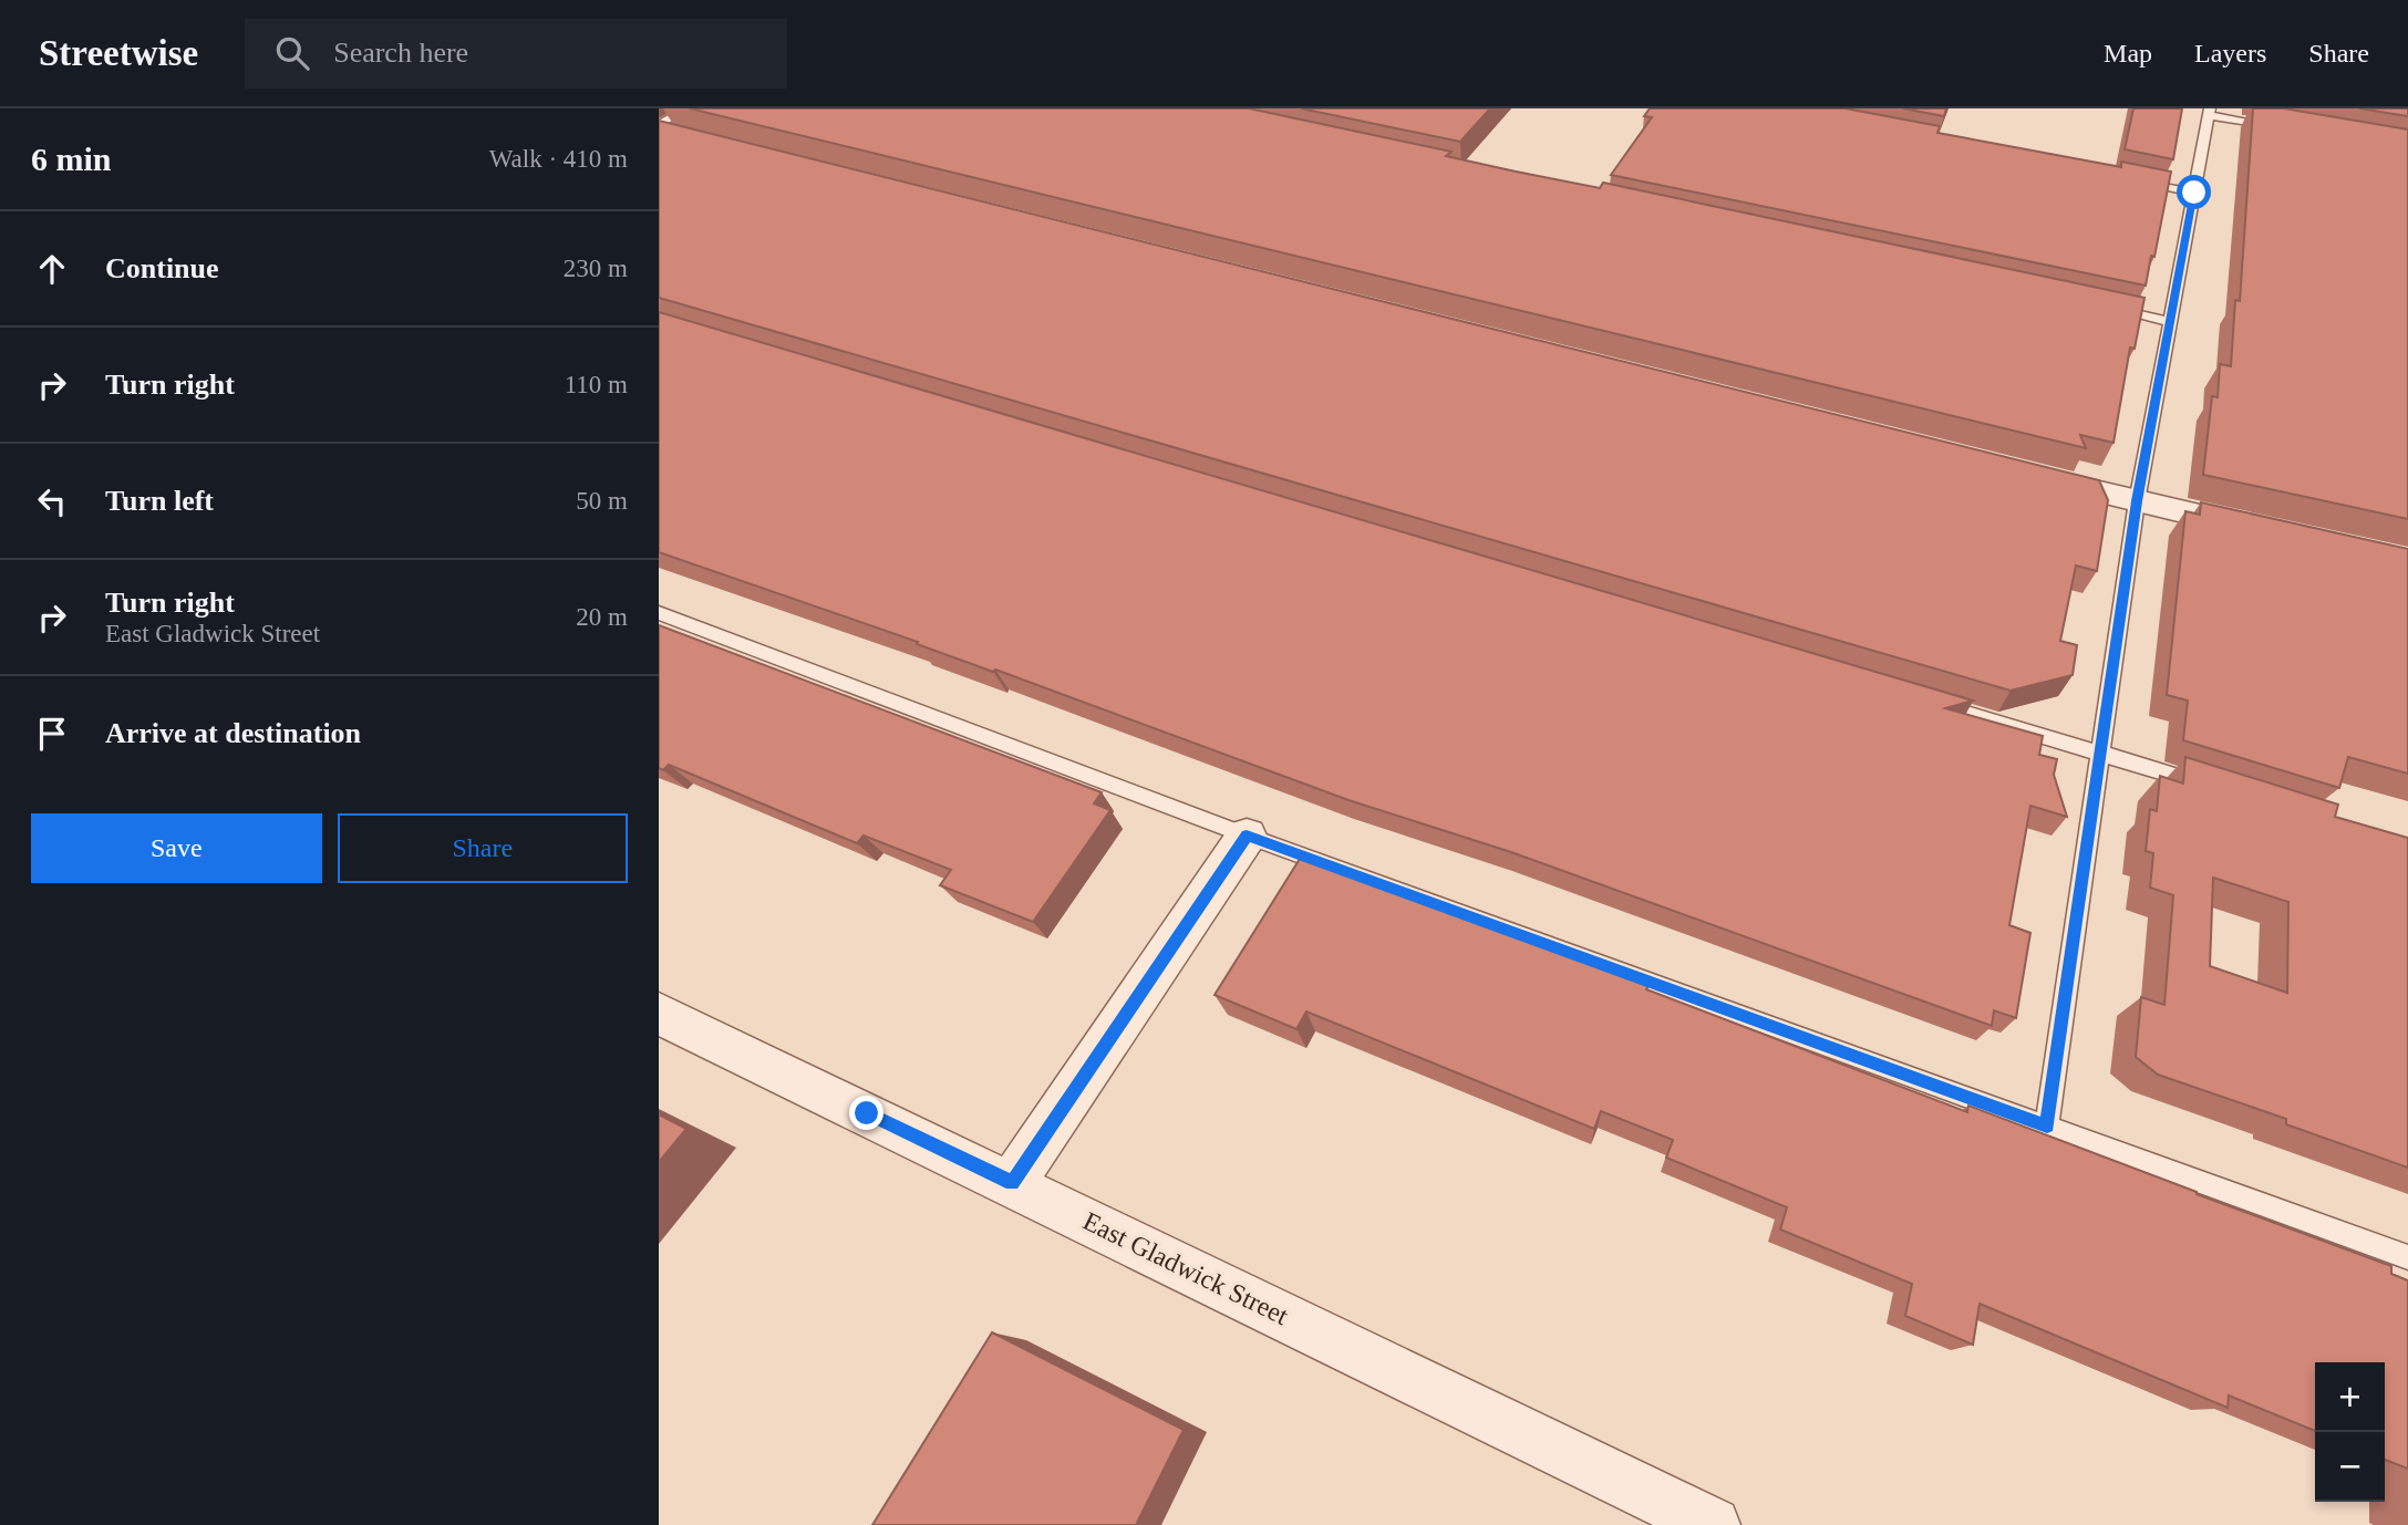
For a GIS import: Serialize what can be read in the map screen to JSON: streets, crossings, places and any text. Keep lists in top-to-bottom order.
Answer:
{
  "streets": {
    "street": ["East Gladwick Street"]
  },
  "page": {
    "header": "Streetwise",
    "search": "Search here",
    "nav": ["Map", "Layers", "Share"],
    "heading": ["6 min", "Walk · 410 m"],
    "list": [
      ["Continue", "230 m"],
      ["Turn right", "110 m"],
      ["Turn left", "50 m"],
      ["Turn right", "East Gladwick Street", "20 m"],
      "Arrive at destination"
    ],
    "buttons": ["Save", "Share"],
    "map_buttons": ["+", "−"]
  }
}
